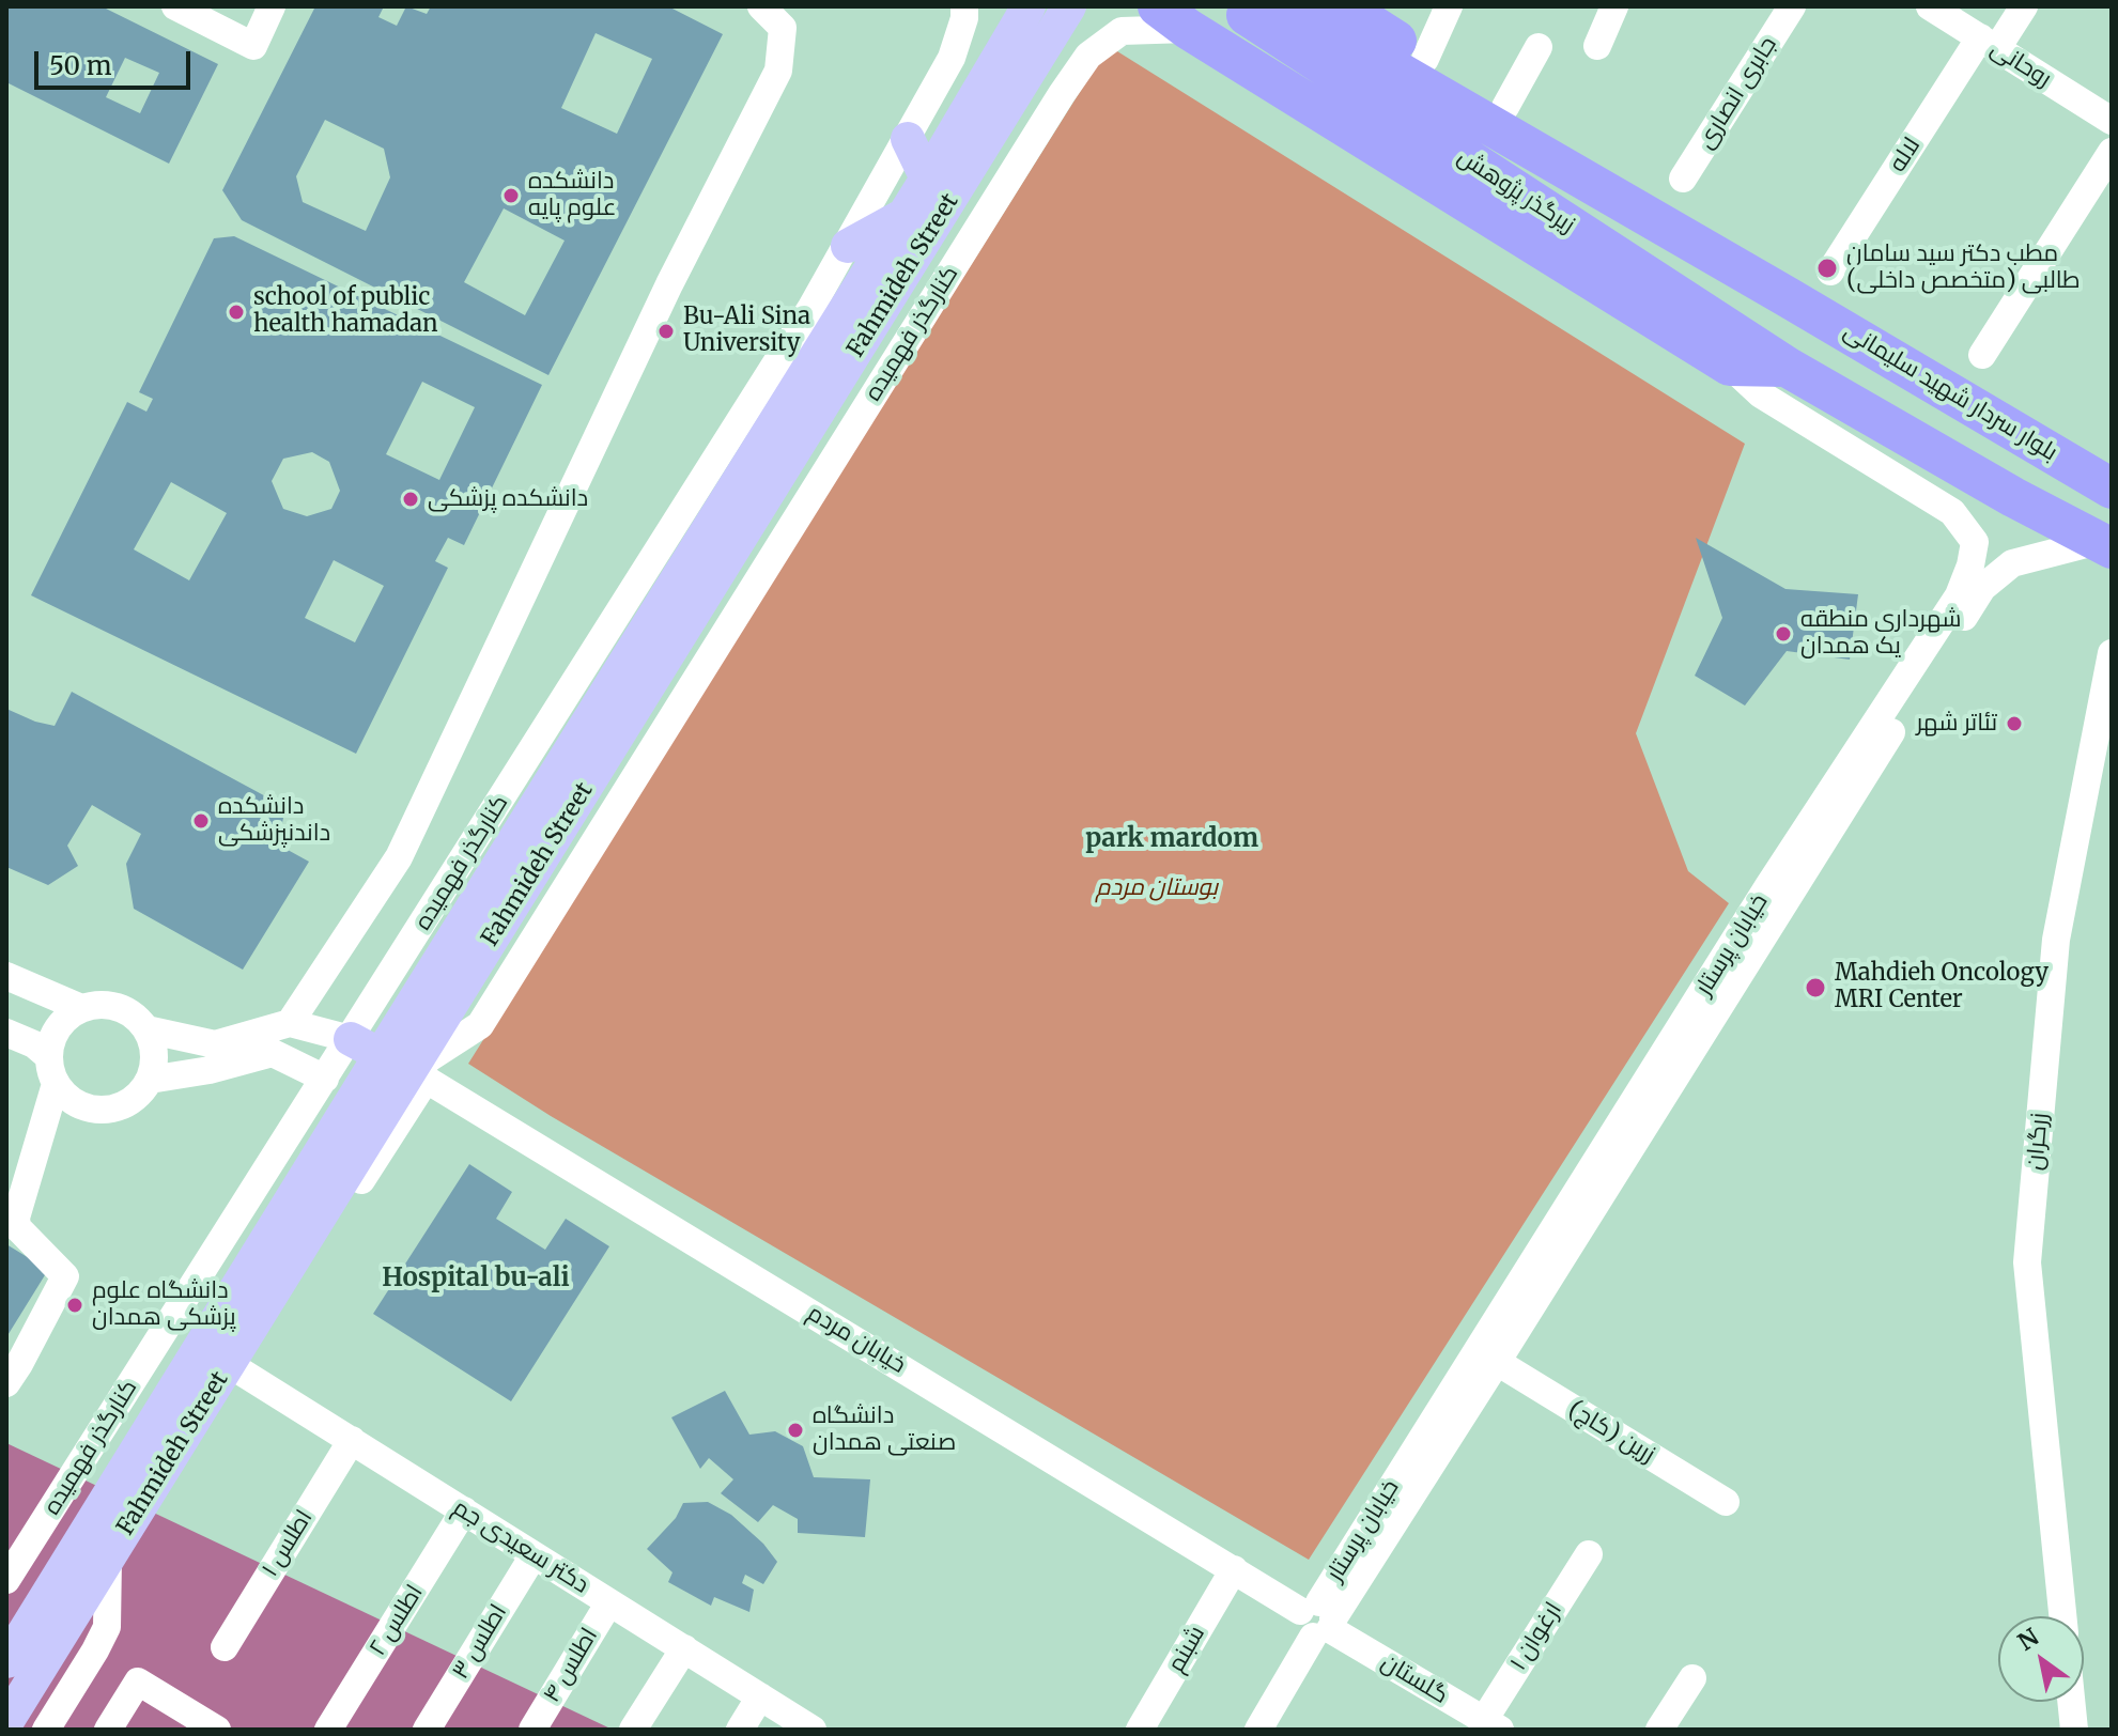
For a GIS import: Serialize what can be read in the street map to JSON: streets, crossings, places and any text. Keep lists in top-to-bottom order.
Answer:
{
  "streets": {
    "highway": ["زیرگذر پژوهش", "بلوار سردار شهید سلیمانی"],
    "main road": ["Fahmideh Street"],
    "street": [
      "روحانی",
      "جابری انصاری",
      "لاله",
      "کنارگذر فهمیده",
      "خیابان پرستار",
      "زرگران",
      "خیابان مردم",
      "زرین (کاج)",
      "اطلس ۱",
      "دکتر سعیدی جم",
      "اطلس ۲",
      "ارغوان ۱",
      "اطلس ۳",
      "شبنم",
      "اطلس ۴",
      "گلستان"
    ]
  },
  "crossings": [
    ["روحانی", "لاله"],
    ["زیرگذر پژوهش", "بلوار سردار شهید سلیمانی"],
    ["Fahmideh Street", "کنارگذر فهمیده"],
    ["Fahmideh Street", "خیابان مردم"],
    ["Fahmideh Street", "دکتر سعیدی جم"],
    ["کنارگذر فهمیده", "خیابان مردم"],
    ["خیابان پرستار", "خیابان مردم"],
    ["خیابان پرستار", "زرین (کاج)"],
    ["خیابان پرستار", "گلستان"],
    ["خیابان مردم", "شبنم"],
    ["خیابان مردم", "گلستان"],
    ["اطلس ۱", "دکتر سعیدی جم"],
    ["دکتر سعیدی جم", "اطلس ۲"],
    ["دکتر سعیدی جم", "اطلس ۳"],
    ["دکتر سعیدی جم", "اطلس ۴"],
    ["ارغوان ۱", "گلستان"]
  ],
  "districts": ["park mardom", "Hospital bu-ali"],
  "parks": ["بوستان مردم"],
  "places": [
    "دانشکده علوم پایه",
    "مطب دکتر سید سامان طالبی (متخصص داخلی)",
    "school of public health hamadan",
    "Bu-Ali Sina University",
    "دانشکده پزشکی",
    "شهرداری منطقه یک همدان",
    "تئاتر شهر",
    "دانشکده داندنپزشکی",
    "Mahdieh Oncology MRI Center",
    "دانشگاه علوم پزشکی همدان",
    "دانشگاه صنعتی همدان"
  ],
  "scale_bar": "50 m",
  "north": "top left"
}
